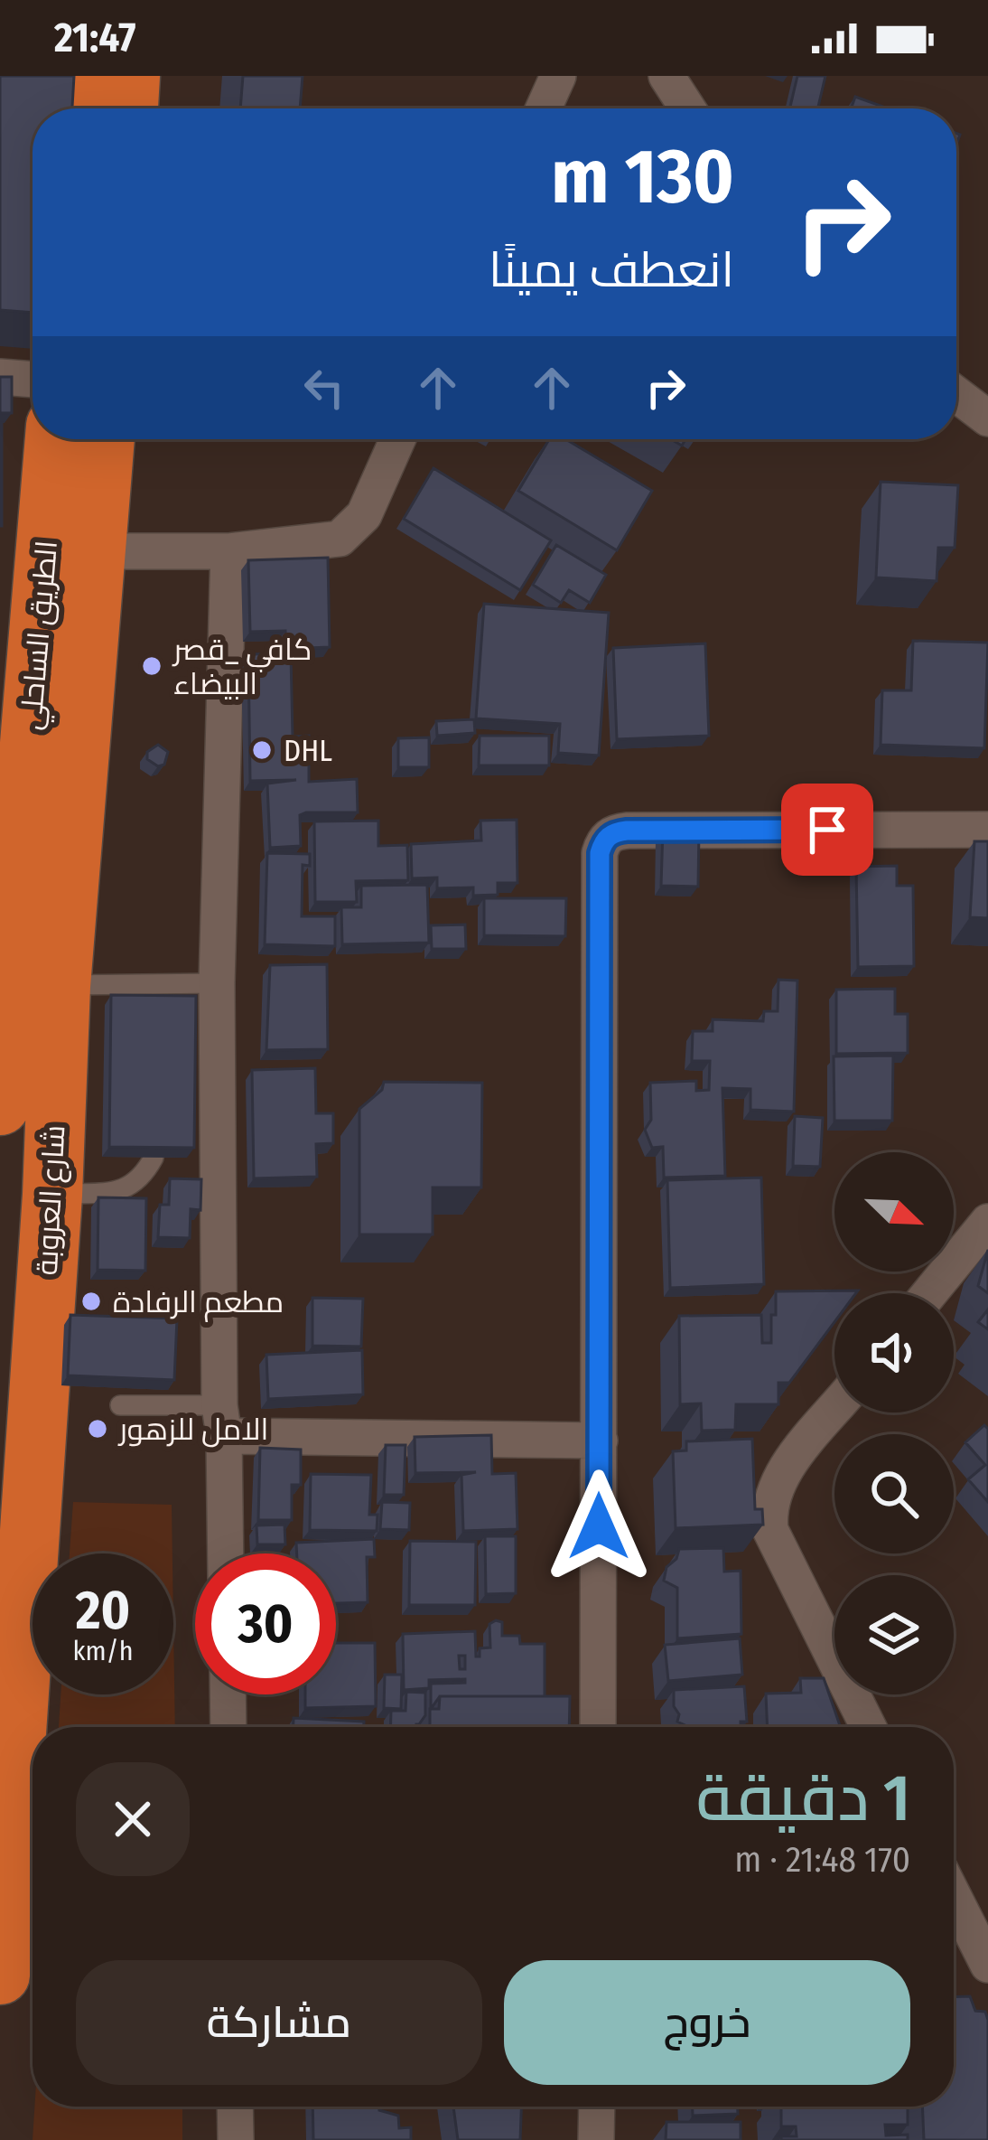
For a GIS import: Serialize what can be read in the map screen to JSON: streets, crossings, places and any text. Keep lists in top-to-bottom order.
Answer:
{
  "streets": {
    "highway": ["الطريق الساحلي", "شارع العروبة"]
  },
  "crossings": [
    ["الطريق الساحلي", "شارع العروبة"]
  ],
  "places": [
    "كافي _قصر البيضاء",
    "DHL",
    "مطعم الرفادة",
    "الامل للزهور"
  ],
  "north": "bottom right",
  "page": {
    "status": "21:47",
    "turn": ["130 m", "انعطف يمينًا"],
    "speed": "20 km/h",
    "limit": "30",
    "heading": ["1 دقيقة", "170 m · 21:48"],
    "buttons": ["خروج", "مشاركة"]
  }
}
